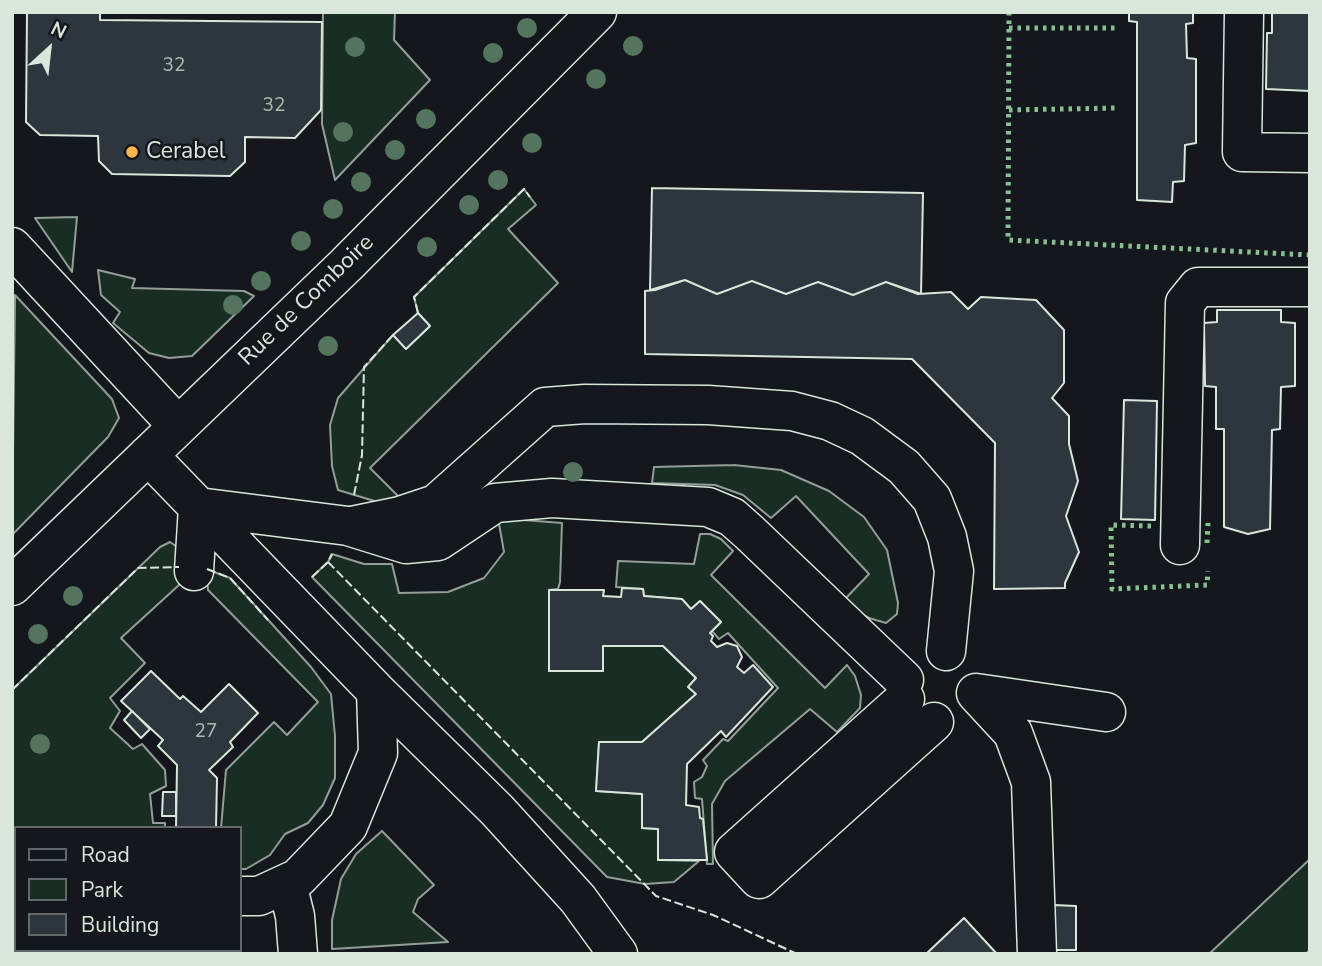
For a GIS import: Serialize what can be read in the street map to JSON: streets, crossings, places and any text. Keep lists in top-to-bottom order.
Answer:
{
  "streets": {
    "street": ["Rue de Comboire"]
  },
  "places": ["Cerabel"],
  "house_numbers": ["32", "32", "27"],
  "legend": ["Road", "Park", "Building"],
  "north": "top right"
}
